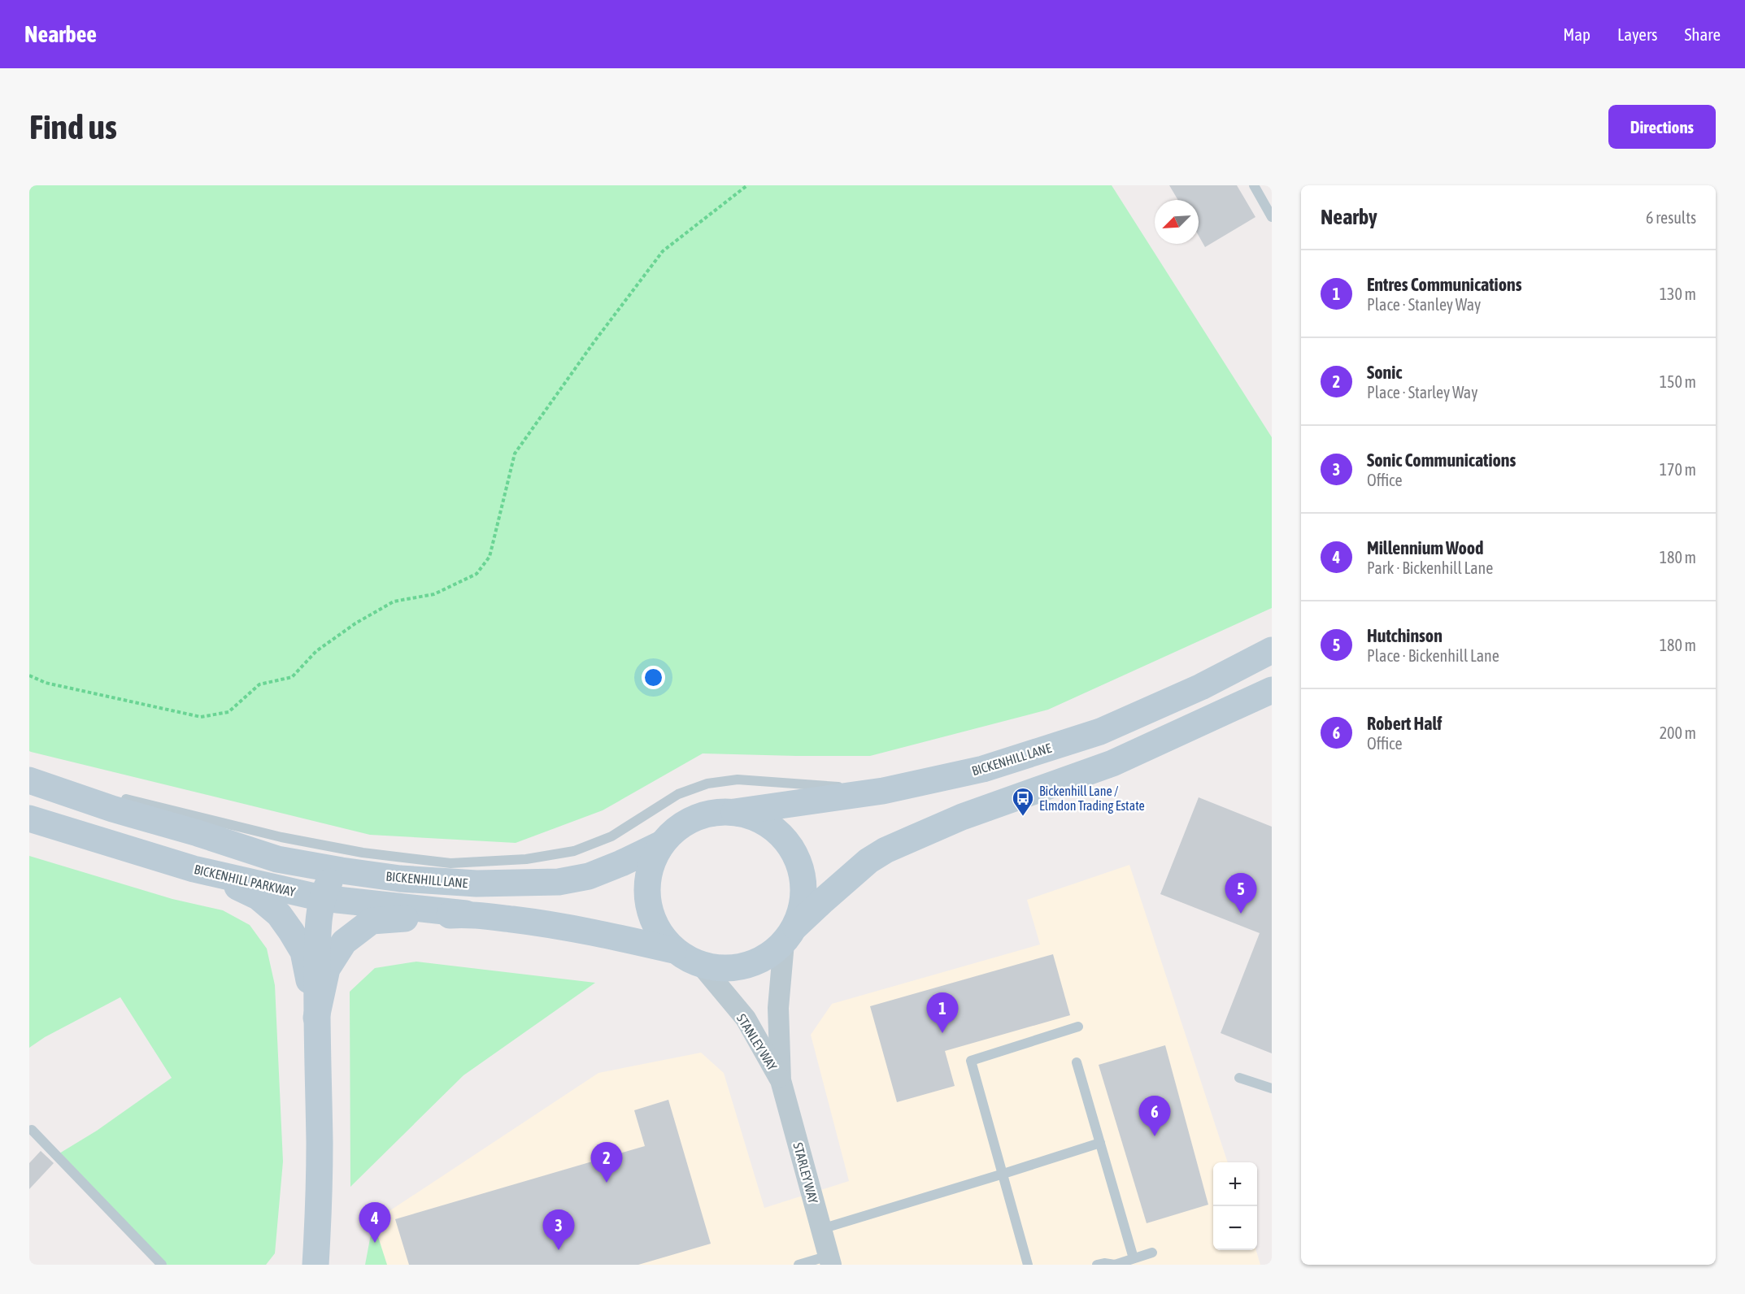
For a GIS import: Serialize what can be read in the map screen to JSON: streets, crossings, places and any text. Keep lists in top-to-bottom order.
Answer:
{
  "streets": {
    "main road": ["BICKENHILL LANE", "BICKENHILL PARKWAY"],
    "street": ["STANLEY WAY", "STARLEY WAY"]
  },
  "crossings": [
    ["BICKENHILL LANE", "STANLEY WAY"],
    ["STANLEY WAY", "STARLEY WAY"]
  ],
  "places": {
    "bus stop": ["Bickenhill Lane / Elmdon Trading Estate"]
  },
  "north": "bottom left",
  "page": {
    "header": "Nearbee",
    "nav": ["Map", "Layers", "Share"],
    "buttons": "Directions",
    "title": "Find us",
    "heading": ["Nearby", "6 results"],
    "list": [
      {
        "mark": "1",
        "name": "Entres Communications",
        "note": "Place · Stanley Way",
        "value": "130 m"
      },
      {
        "mark": "2",
        "name": "Sonic",
        "note": "Place · Starley Way",
        "value": "150 m"
      },
      {
        "mark": "3",
        "name": "Sonic Communications",
        "note": "Office",
        "value": "170 m"
      },
      {
        "mark": "4",
        "name": "Millennium Wood",
        "note": "Park · Bickenhill Lane",
        "value": "180 m"
      },
      {
        "mark": "5",
        "name": "Hutchinson",
        "note": "Place · Bickenhill Lane",
        "value": "180 m"
      },
      {
        "mark": "6",
        "name": "Robert Half",
        "note": "Office",
        "value": "200 m"
      }
    ],
    "pins": [
      "5",
      "1",
      "6",
      "2",
      "4",
      "3"
    ],
    "map_buttons": ["+", "−"]
  }
}
